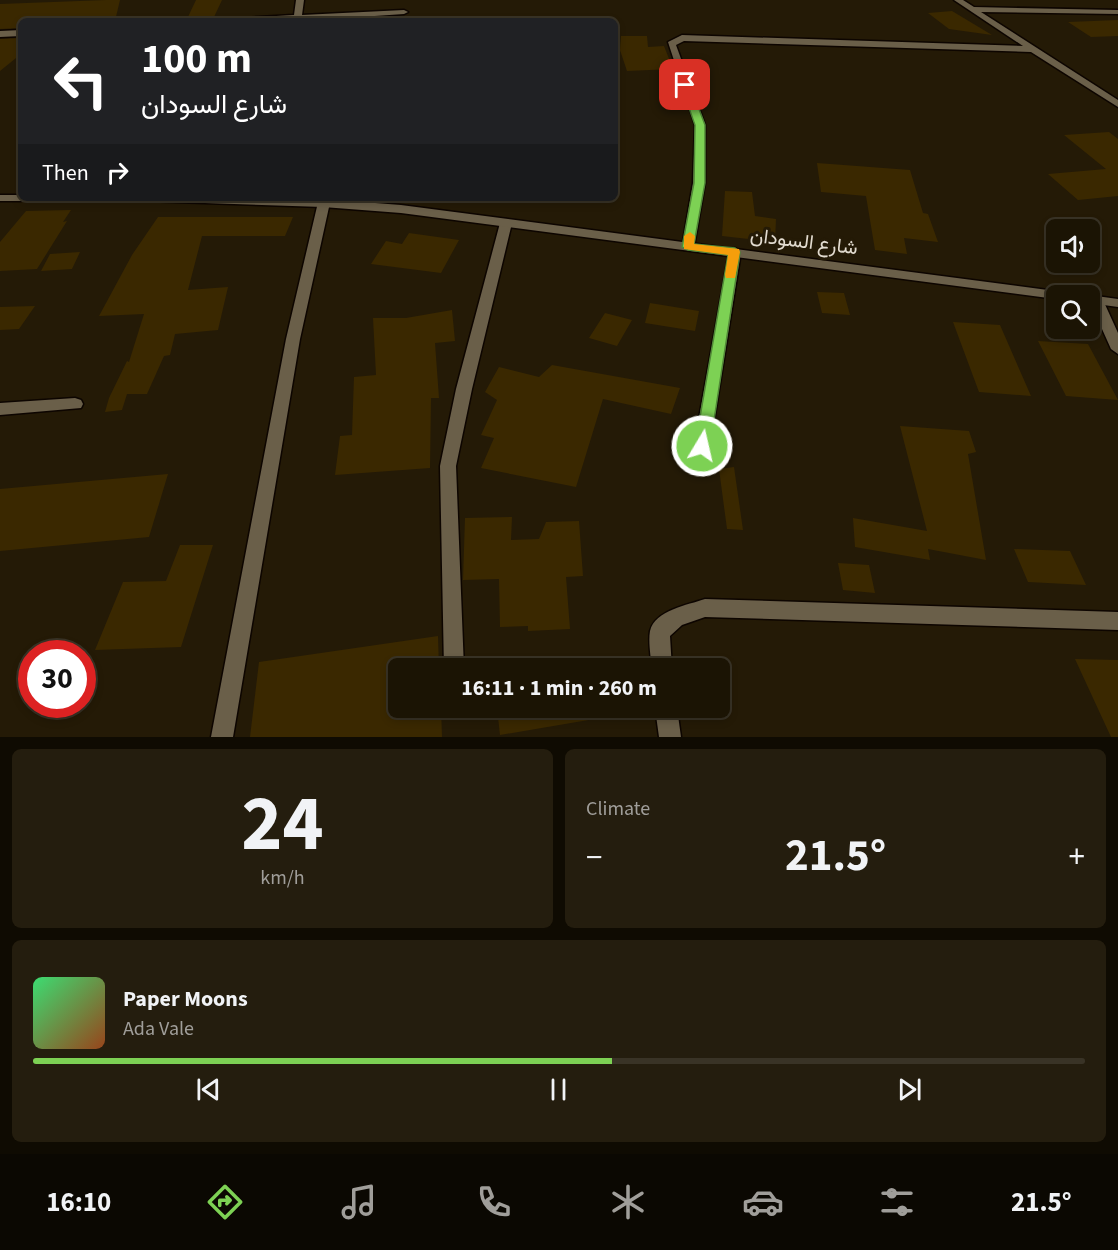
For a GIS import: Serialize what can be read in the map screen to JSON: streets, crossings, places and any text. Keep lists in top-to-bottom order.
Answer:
{
  "streets": {
    "street": ["شارع السودان"]
  },
  "page": {
    "turn": ["100 m", "شارع السودان"],
    "then": "Then",
    "limit": "30",
    "trip": "16:11 · 1 min · 260 m",
    "tile": [
      ["24", "km/h"],
      "Climate"
    ],
    "heat": ["−", "21.5°", "+"],
    "song": ["Paper Moons", "Ada Vale"],
    "tabs": ["16:10", "21.5°"]
  }
}
